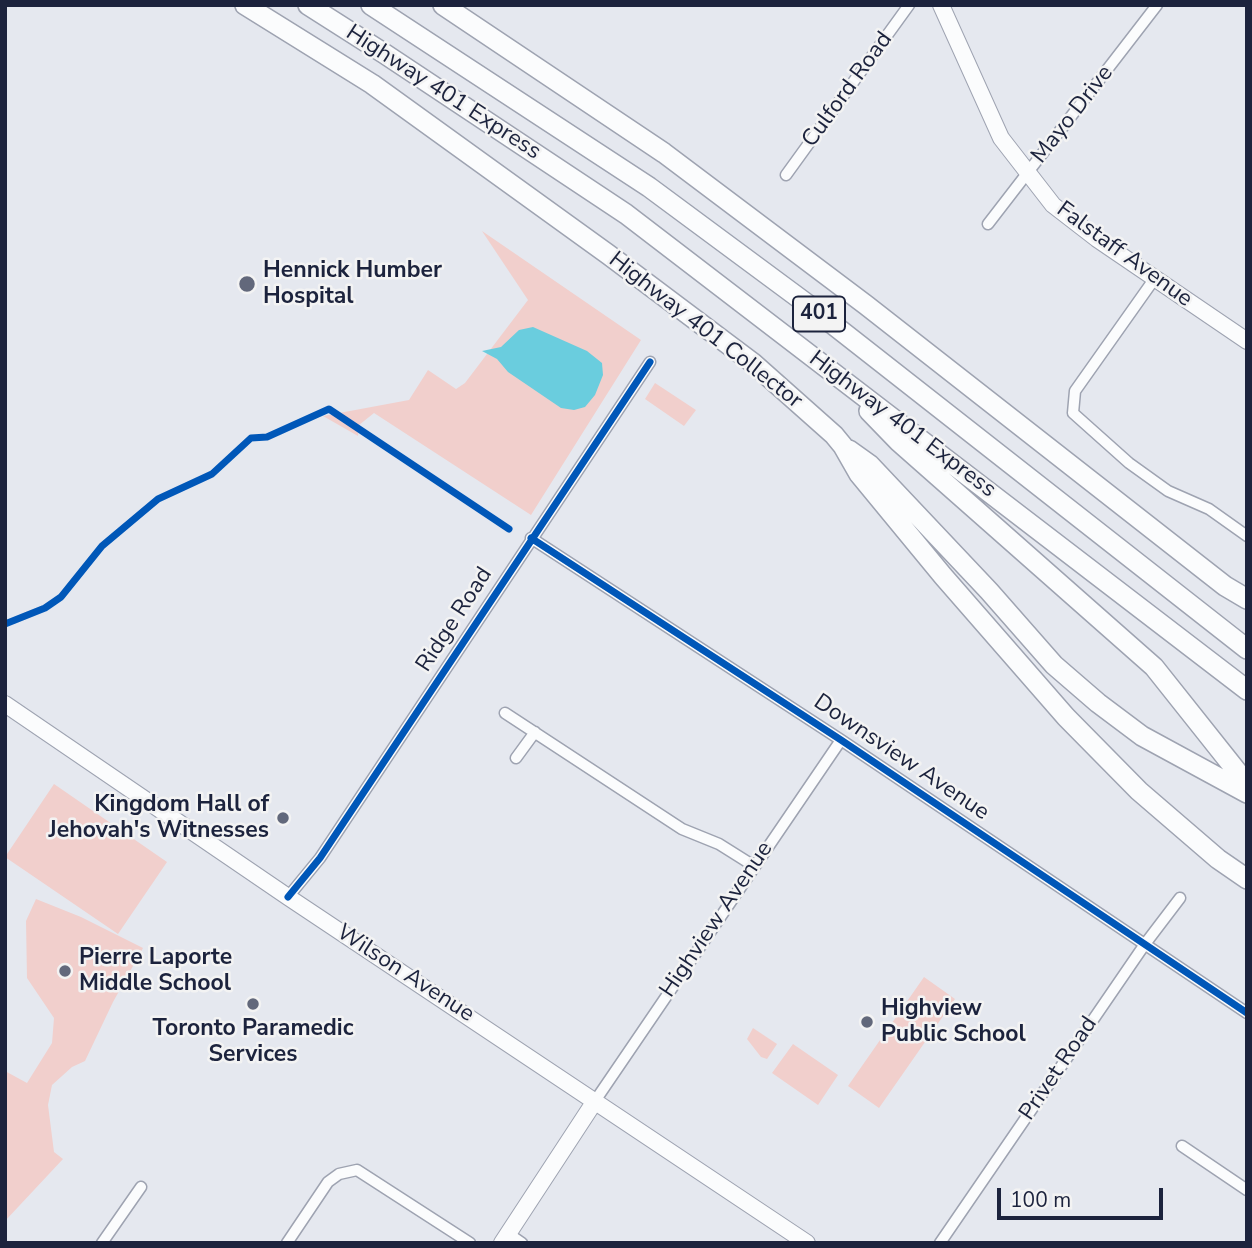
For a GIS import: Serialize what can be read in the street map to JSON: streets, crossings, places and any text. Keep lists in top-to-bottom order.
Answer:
{
  "streets": {
    "highway": ["Highway 401 Express", "401", "Highway 401 Collector"],
    "main road": ["Falstaff Avenue", "Wilson Avenue"],
    "street": [
      "Culford Road",
      "Mayo Drive",
      "Ridge Road",
      "Downsview Avenue",
      "Highview Avenue",
      "Privet Road"
    ]
  },
  "crossings": [
    ["Mayo Drive", "Falstaff Avenue"],
    ["Ridge Road", "Downsview Avenue"],
    ["Ridge Road", "Wilson Avenue"],
    ["Downsview Avenue", "Highview Avenue"],
    ["Downsview Avenue", "Privet Road"],
    ["Highview Avenue", "Wilson Avenue"]
  ],
  "places": [
    "Hennick Humber Hospital",
    "Kingdom Hall of Jehovah's Witnesses",
    "Pierre Laporte Middle School",
    "Toronto Paramedic Services",
    "Highview Public School"
  ],
  "scale_bar": "100 m"
}
